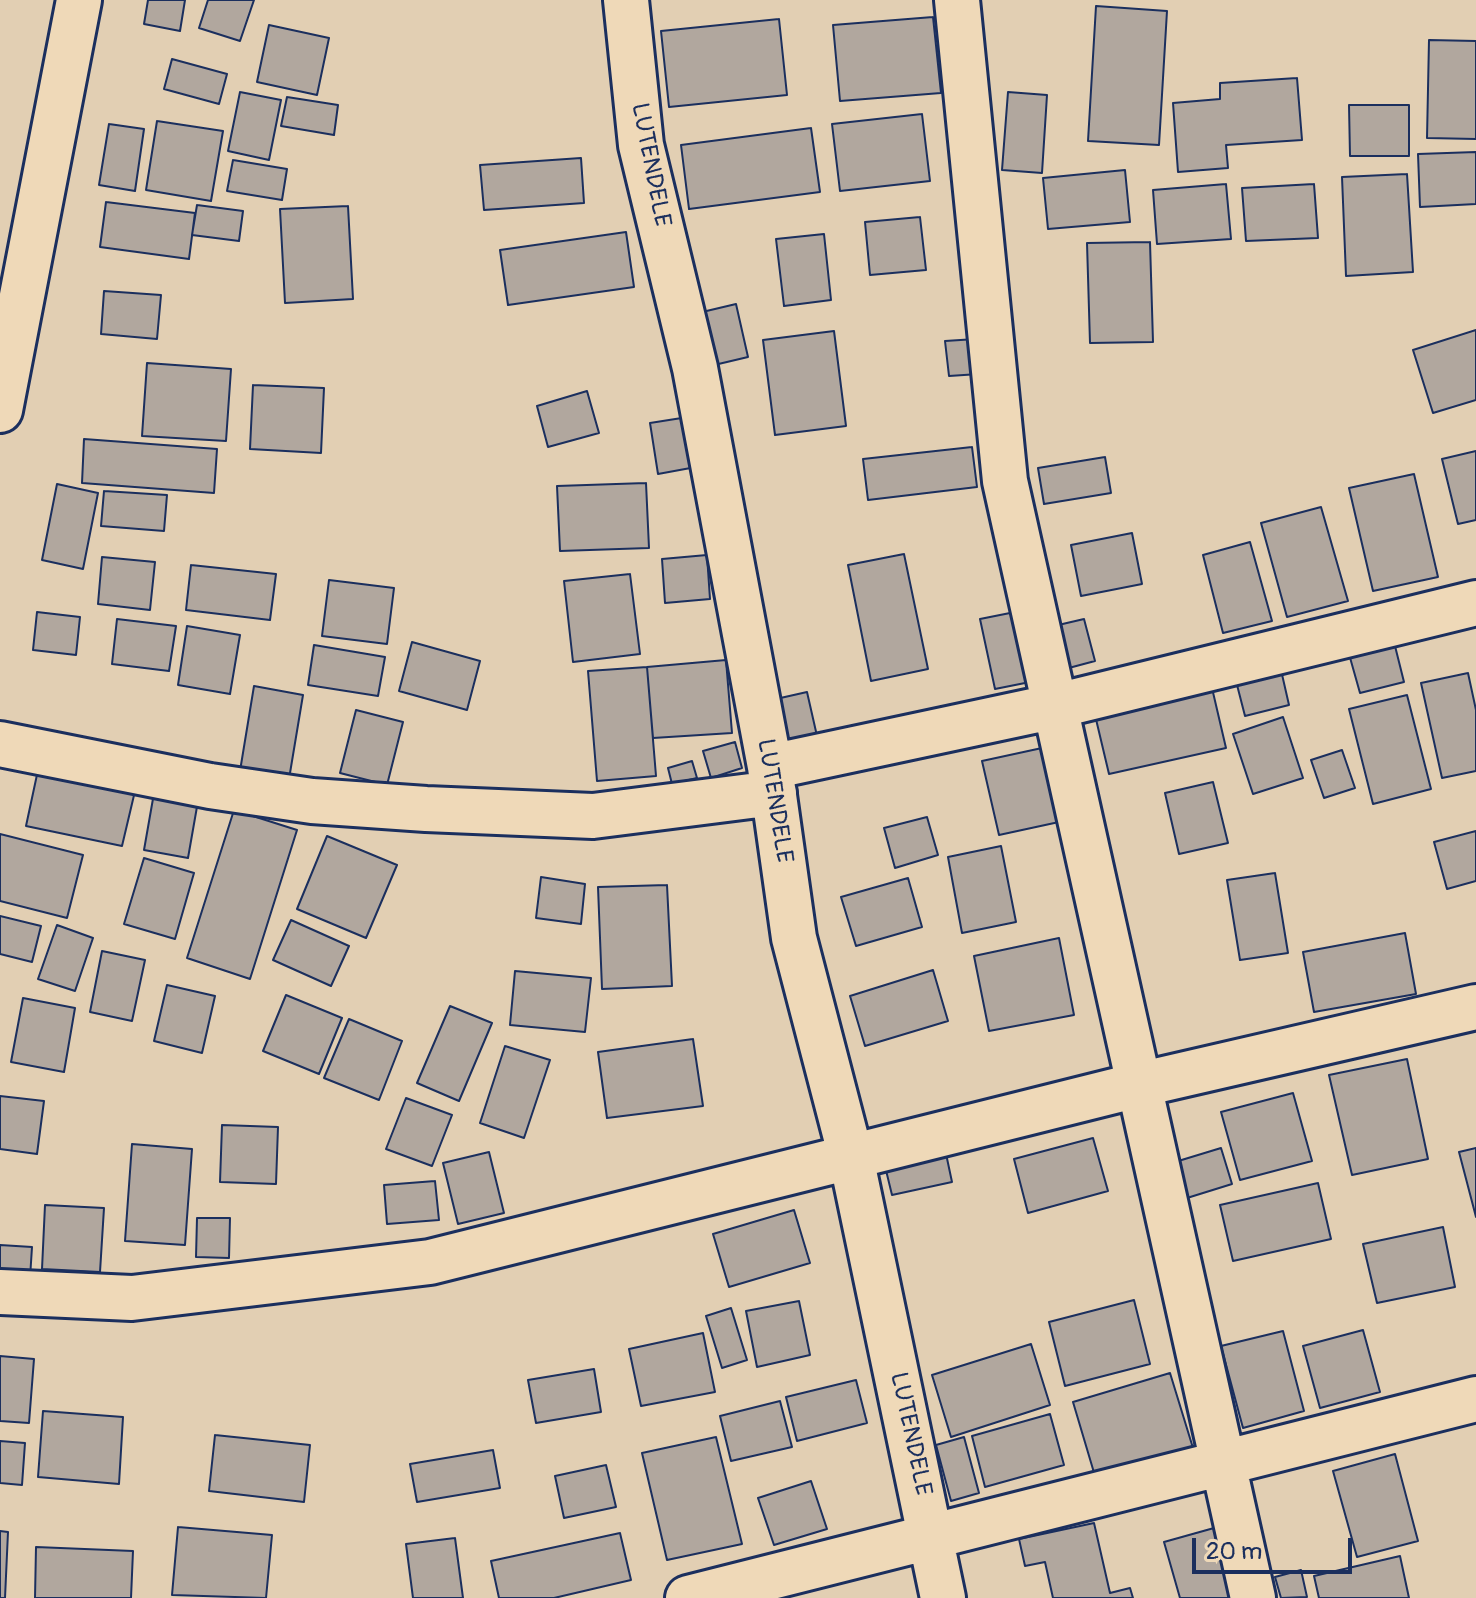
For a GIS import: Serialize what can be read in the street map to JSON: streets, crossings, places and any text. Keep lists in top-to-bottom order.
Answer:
{
  "streets": {
    "street": ["LUTENDELE"]
  },
  "scale_bar": "20 m"
}
